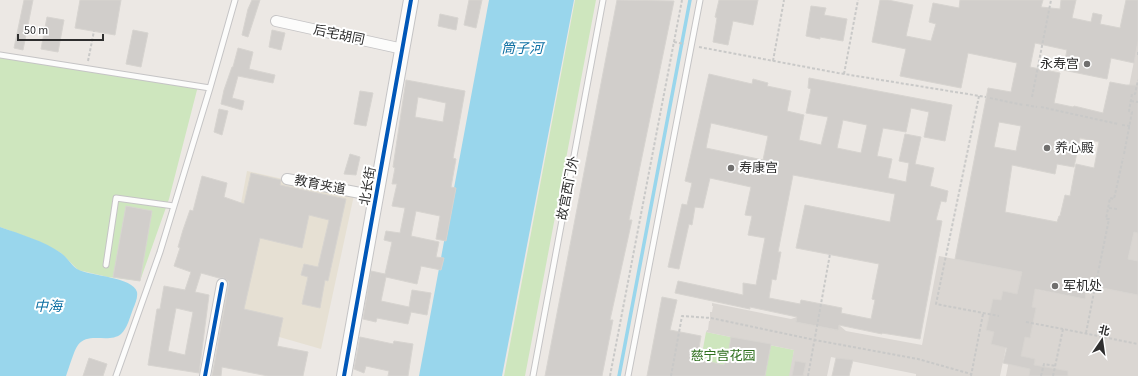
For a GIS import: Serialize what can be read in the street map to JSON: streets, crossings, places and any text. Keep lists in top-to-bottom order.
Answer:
{
  "streets": {
    "street": ["后宅胡同", "教育夹道", "北长街"],
    "lane": ["故宫西门外"]
  },
  "crossings": [
    ["后宅胡同", "北长街"],
    ["教育夹道", "北长街"]
  ],
  "water": ["筒子河", "中海"],
  "parks": ["慈宁宫花园"],
  "places": [
    "永寿宫",
    "养心殿",
    "寿康宫",
    "军机处"
  ],
  "scale_bar": "50 m",
  "north": "top"
}
